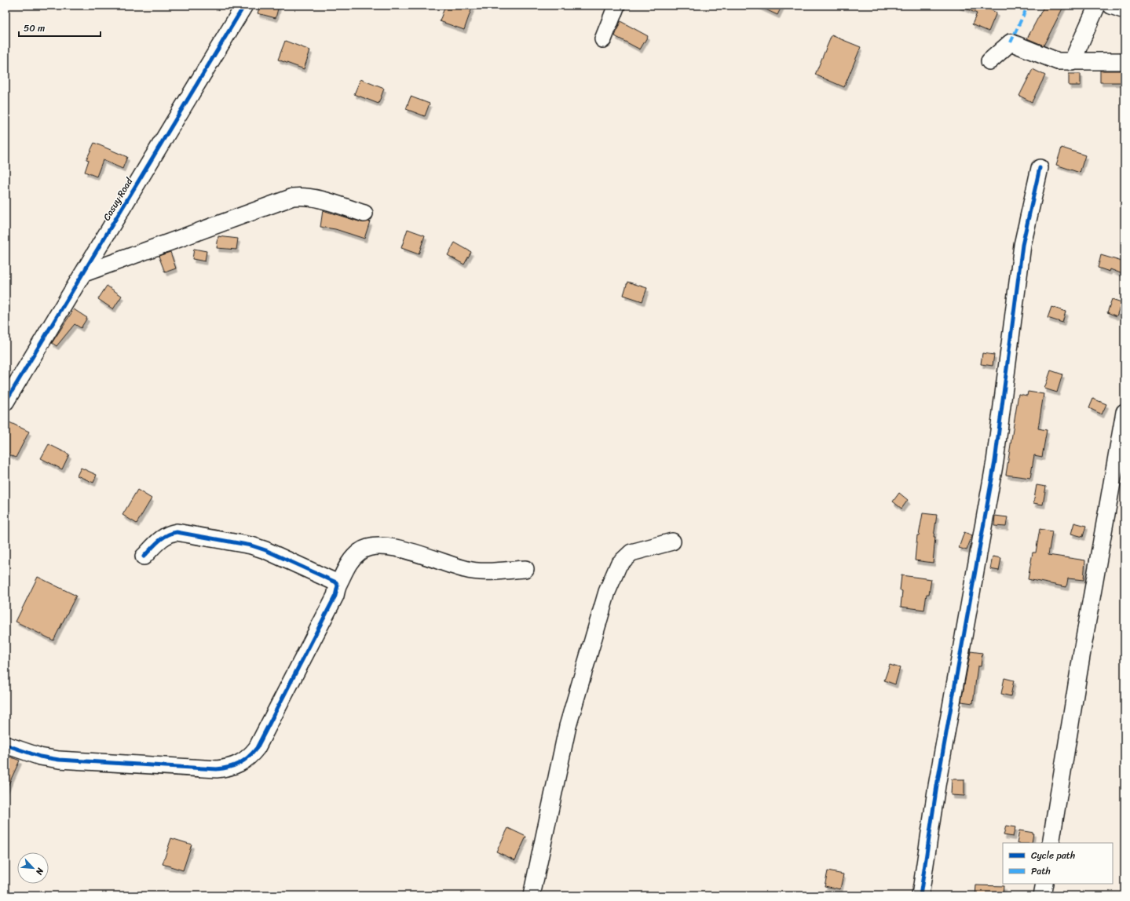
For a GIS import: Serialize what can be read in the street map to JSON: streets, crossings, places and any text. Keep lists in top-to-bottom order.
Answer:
{
  "streets": {
    "street": ["Casuy Road"]
  },
  "legend": ["Cycle path", "Path"],
  "scale_bar": "50 m",
  "north": "bottom right"
}
